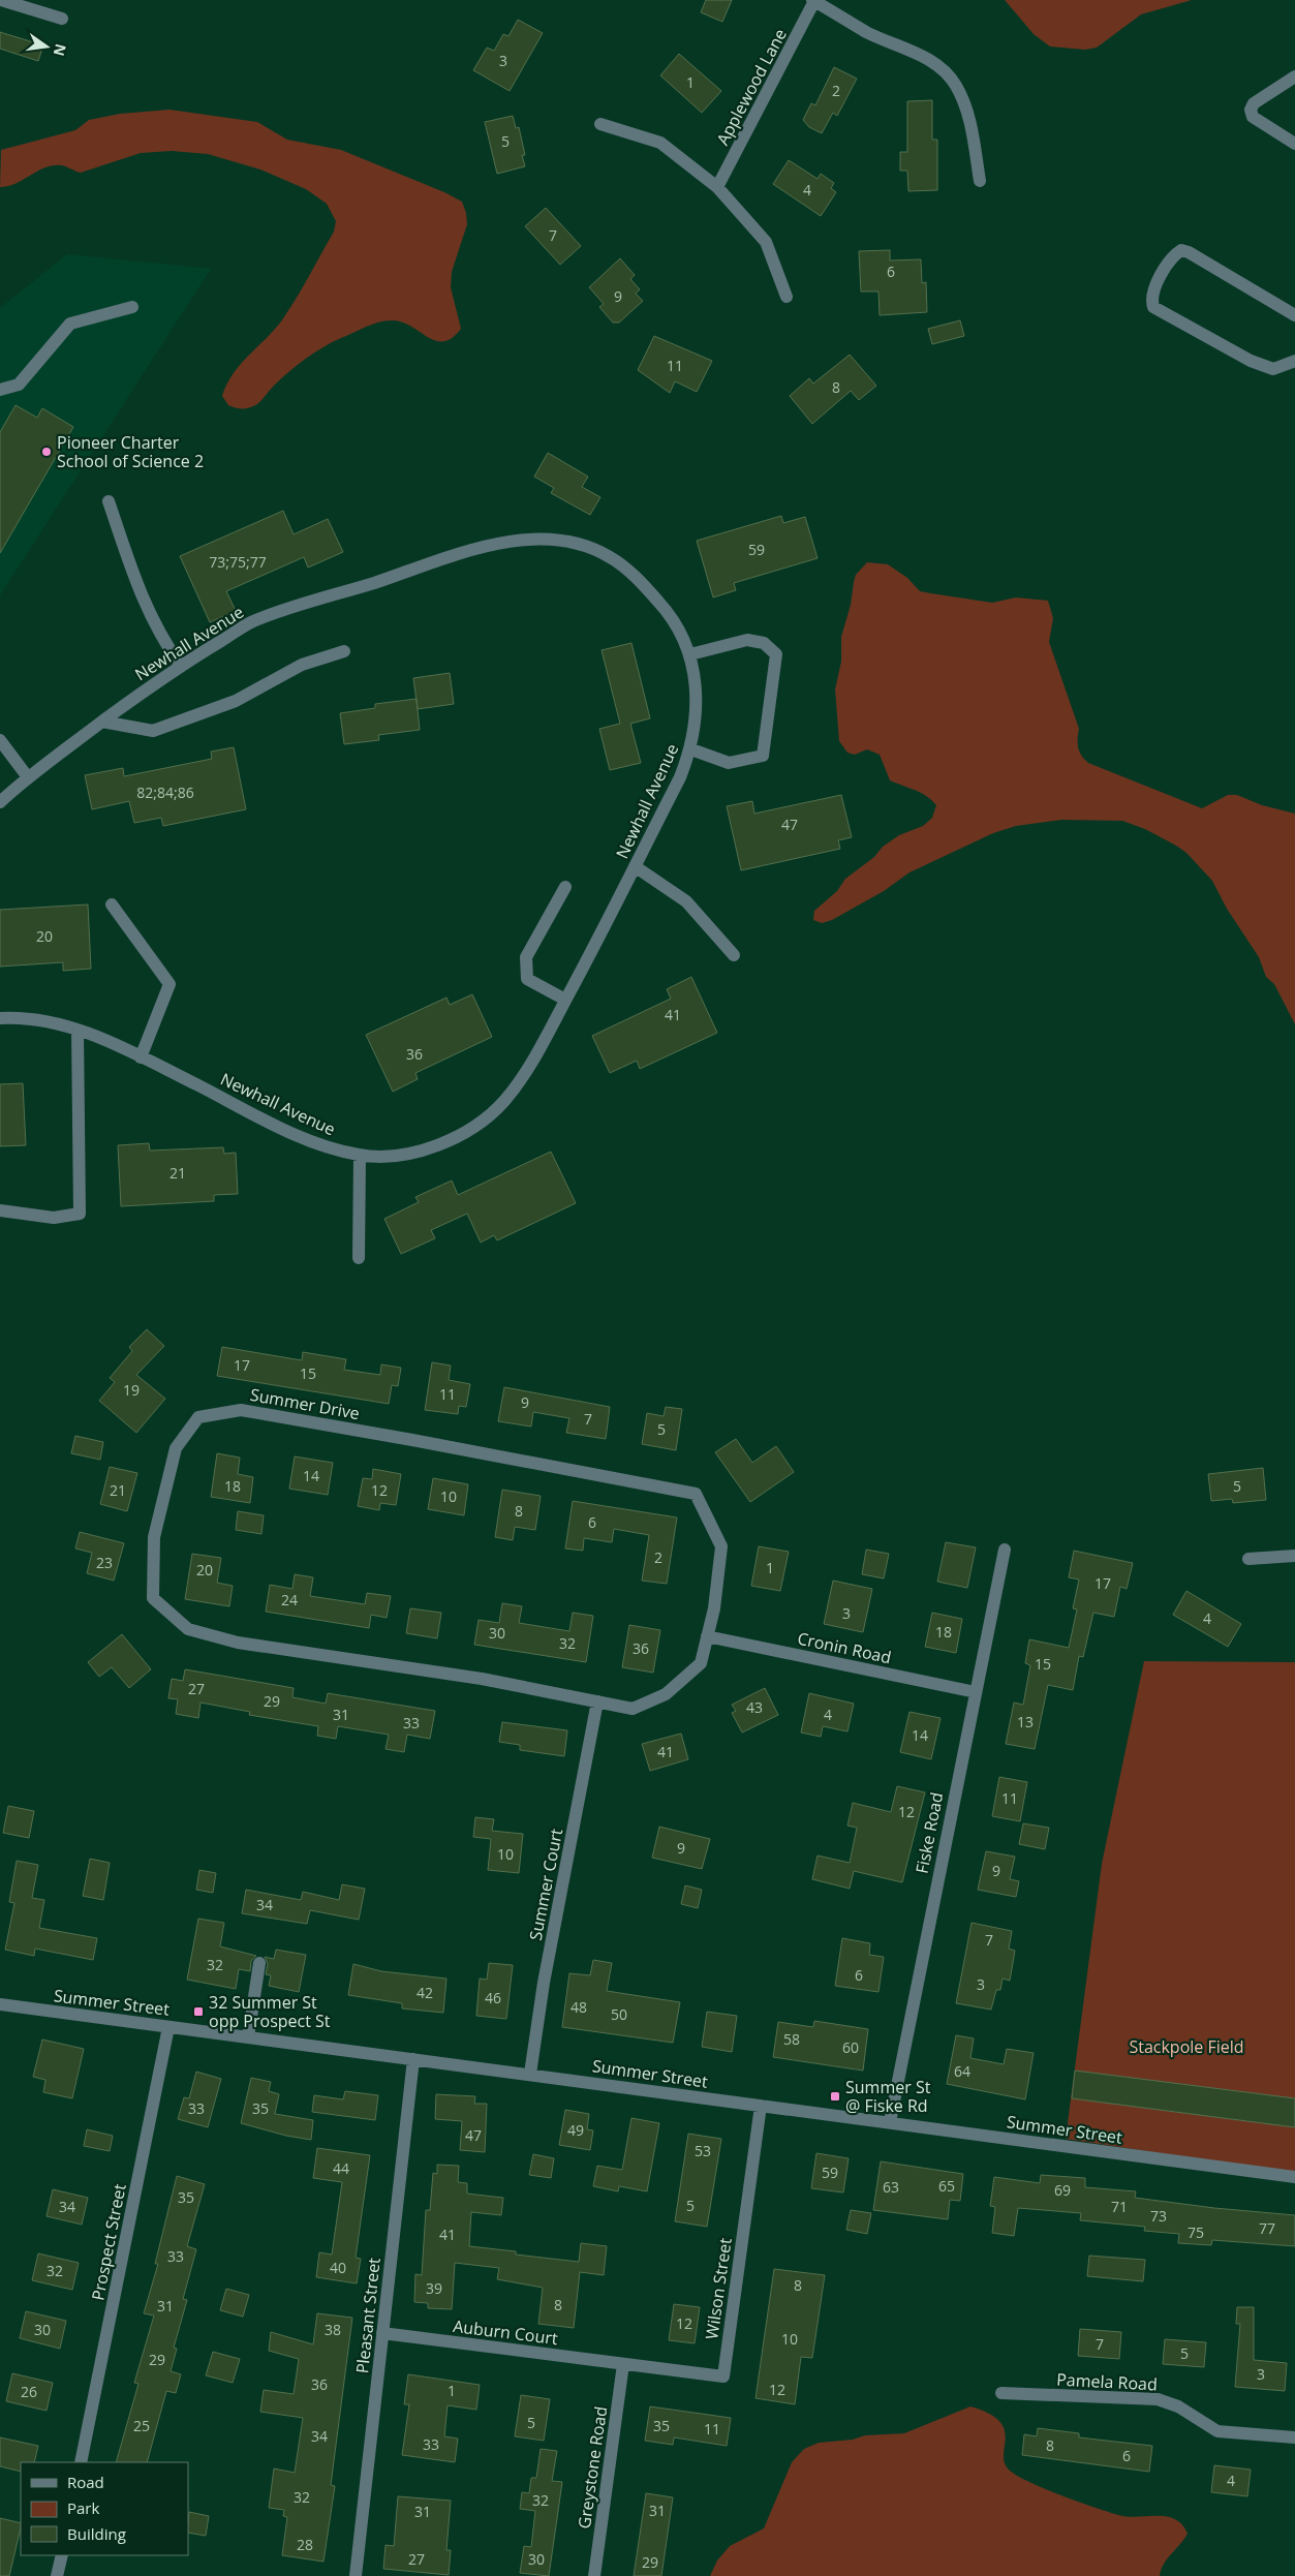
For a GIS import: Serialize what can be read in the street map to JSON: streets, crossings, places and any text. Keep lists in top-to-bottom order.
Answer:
{
  "streets": {
    "street": [
      "Applewood Lane",
      "Newhall Avenue",
      "Summer Drive",
      "Cronin Road",
      "Fiske Road",
      "Summer Court",
      "Summer Street",
      "Prospect Street",
      "Wilson Street",
      "Pleasant Street",
      "Auburn Court",
      "Pamela Road",
      "Greystone Road"
    ]
  },
  "crossings": [
    ["Summer Drive", "Cronin Road"],
    ["Summer Drive", "Summer Court"],
    ["Cronin Road", "Fiske Road"],
    ["Fiske Road", "Summer Street"],
    ["Summer Court", "Summer Street"],
    ["Summer Street", "Prospect Street"],
    ["Summer Street", "Wilson Street"],
    ["Summer Street", "Pleasant Street"],
    ["Wilson Street", "Auburn Court"],
    ["Wilson Street", "Greystone Road"],
    ["Pleasant Street", "Auburn Court"],
    ["Auburn Court", "Greystone Road"]
  ],
  "parks": ["Stackpole Field"],
  "places": {
    "other": ["Pioneer Charter School of Science 2"],
    "transit": ["32 Summer St opp Prospect St", "Summer St @ Fiske Rd"]
  },
  "house_numbers": [
    "3",
    "1",
    "2",
    "5",
    "4",
    "7",
    "6",
    "9",
    "11",
    "8",
    "59",
    "73;75;77",
    "82;84;86",
    "47",
    "20",
    "41",
    "36",
    "21",
    "17",
    "15",
    "19",
    "11",
    "9",
    "7",
    "5",
    "14",
    "18",
    "5",
    "21",
    "12",
    "10",
    "8",
    "6",
    "2",
    "23",
    "1",
    "20",
    "17",
    "24",
    "3",
    "4",
    "18",
    "30",
    "32",
    "36",
    "15",
    "27",
    "29",
    "43",
    "31",
    "4",
    "13",
    "33",
    "14",
    "41",
    "11",
    "12",
    "9",
    "10",
    "9",
    "34",
    "7",
    "32",
    "6",
    "3",
    "42",
    "46",
    "48",
    "50",
    "58",
    "60",
    "64",
    "33",
    "35",
    "49",
    "47",
    "53",
    "44",
    "59",
    "65",
    "63",
    "69",
    "35",
    "5",
    "34",
    "71",
    "73",
    "77",
    "75",
    "41",
    "33",
    "40",
    "32",
    "8",
    "39",
    "8",
    "31",
    "12",
    "30",
    "38",
    "10",
    "7",
    "5",
    "29",
    "3",
    "36",
    "12",
    "1",
    "26",
    "5",
    "25",
    "35",
    "11",
    "34",
    "33",
    "8",
    "6",
    "4",
    "32",
    "32",
    "31",
    "31",
    "28",
    "27",
    "30",
    "29"
  ],
  "legend": ["Road", "Park", "Building"],
  "north": "right"
}
